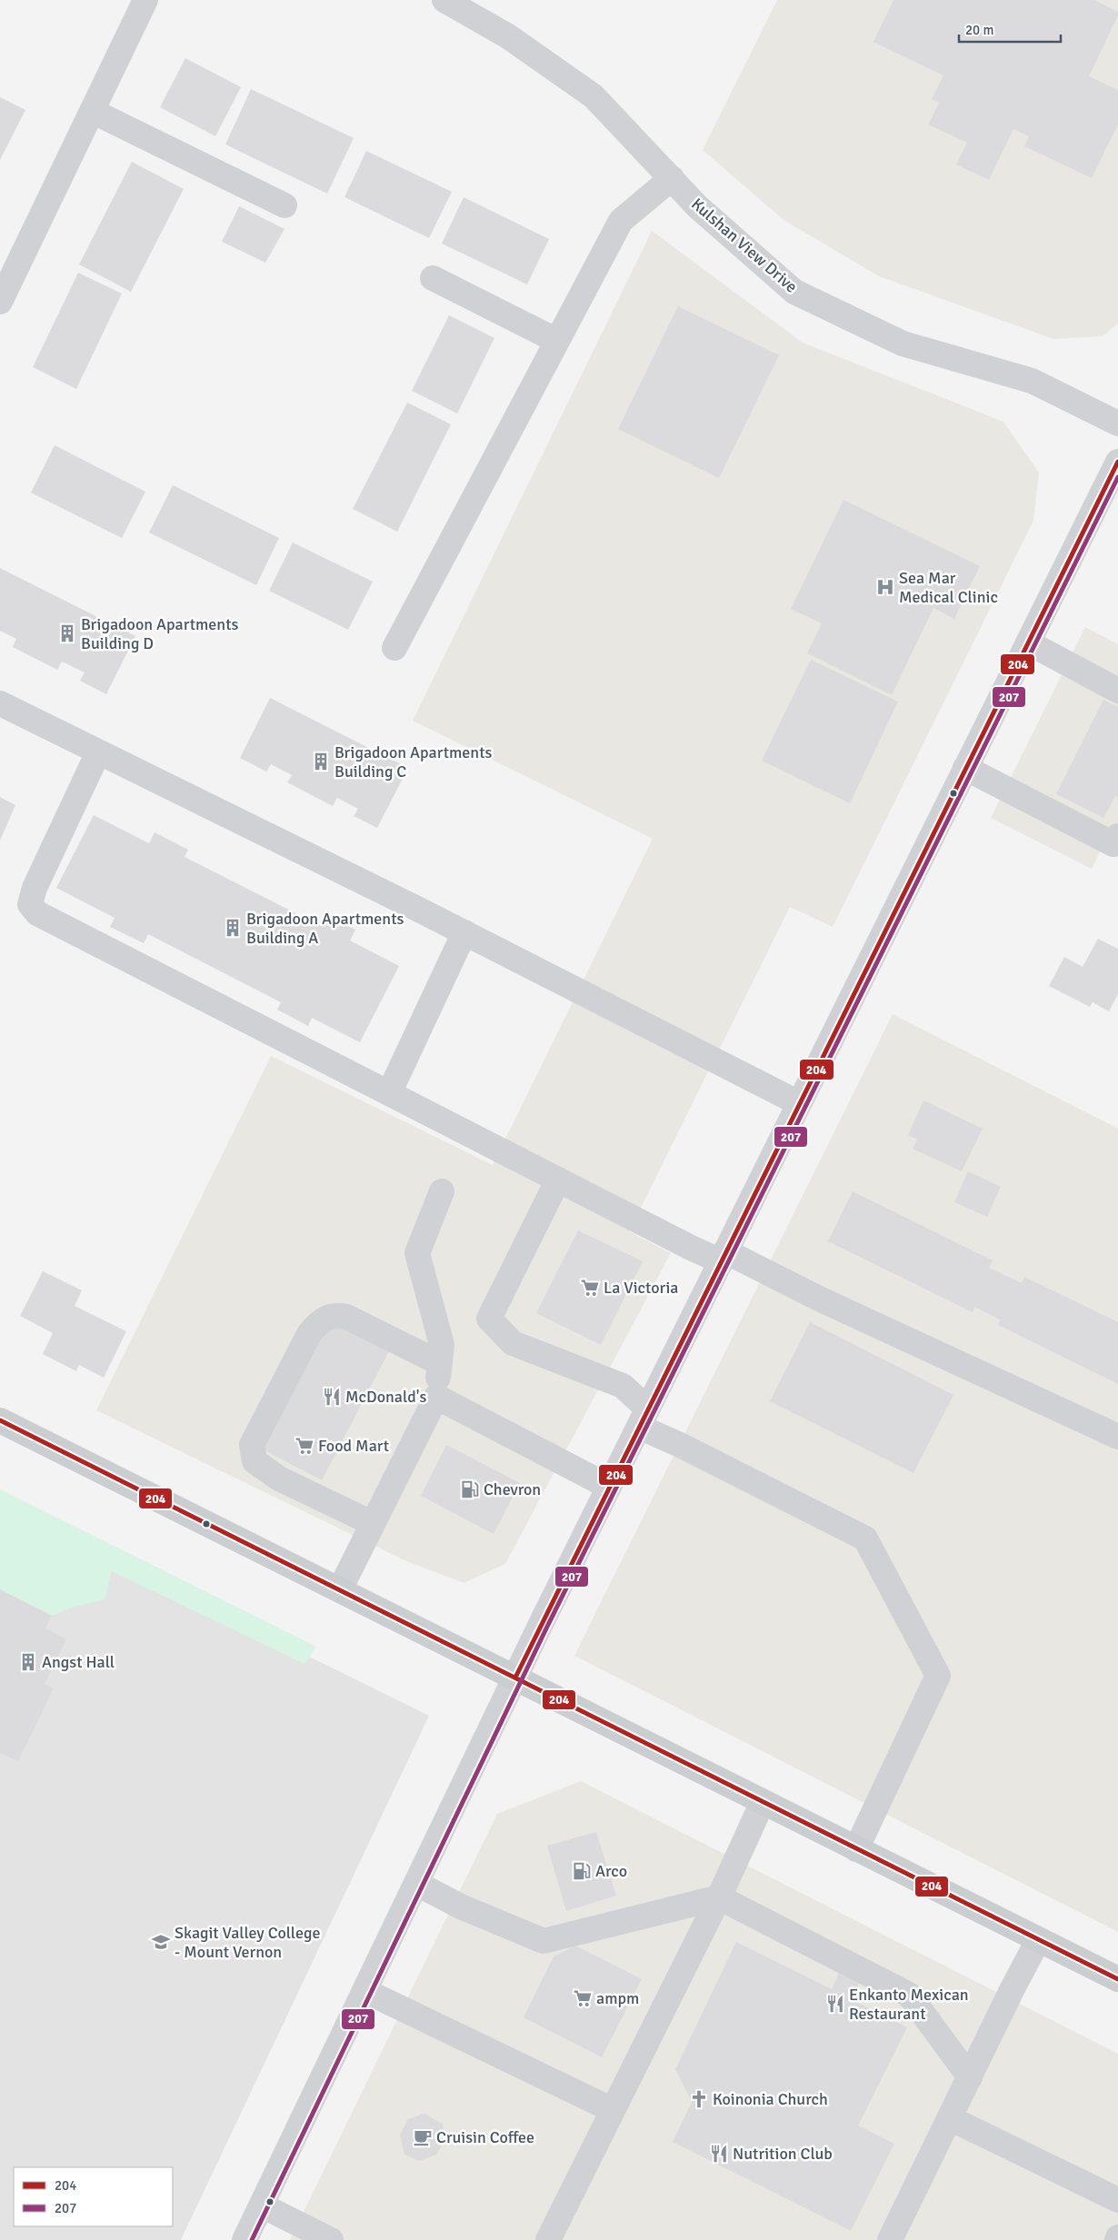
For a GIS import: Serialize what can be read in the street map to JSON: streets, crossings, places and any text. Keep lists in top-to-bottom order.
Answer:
{
  "streets": {
    "street": ["Kulshan View Drive"]
  },
  "places": {
    "hospital": ["Sea Mar Medical Clinic"],
    "building": [
      "Brigadoon Apartments Building D",
      "Brigadoon Apartments Building C",
      "Brigadoon Apartments Building A",
      "Angst Hall"
    ],
    "supermarket": ["La Victoria", "Food Mart", "ampm"],
    "restaurant": ["McDonald's", "Enkanto Mexican Restaurant", "Nutrition Club"],
    "fuel station": ["Chevron", "Arco"],
    "school or university": ["Skagit Valley College - Mount Vernon"],
    "church": ["Koinonia Church"],
    "cafe": ["Cruisin Coffee"]
  },
  "lines": ["transit line 204", "transit line 207"],
  "legend": ["204", "207"],
  "scale_bar": "20 m"
}
